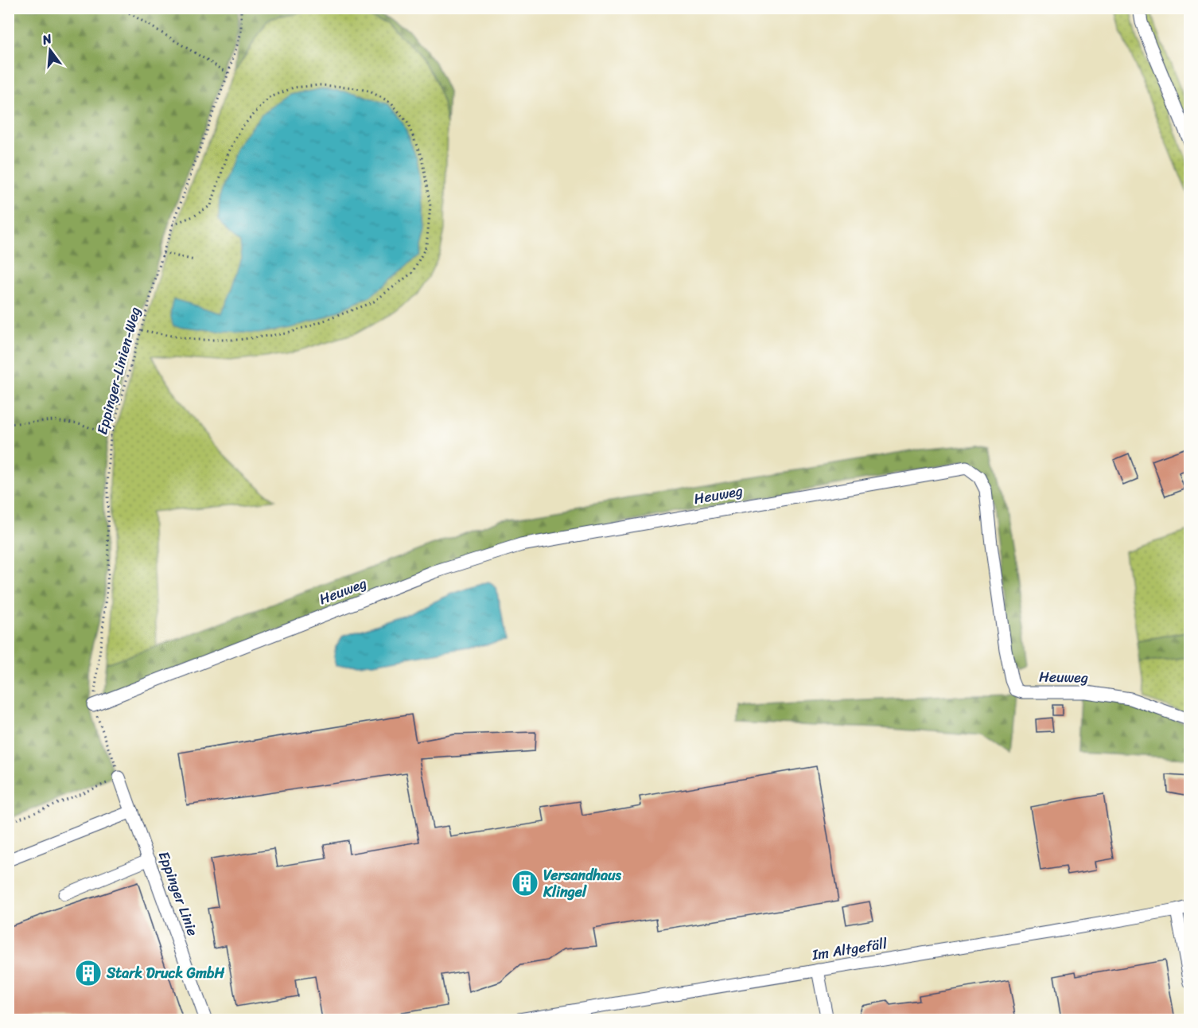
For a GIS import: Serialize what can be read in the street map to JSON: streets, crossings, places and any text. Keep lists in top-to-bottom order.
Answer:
{
  "streets": {
    "street": ["Heuweg", "Eppinger Linie", "Im Altgefäll"],
    "path": ["Eppinger-Linien-Weg"]
  },
  "crossings": [
    ["Eppinger-Linien-Weg", "Heuweg"],
    ["Eppinger-Linien-Weg", "Eppinger Linie"]
  ],
  "places": {
    "building": ["Versandhaus Klingel", "Stark Druck GmbH"]
  },
  "north": "top"
}
